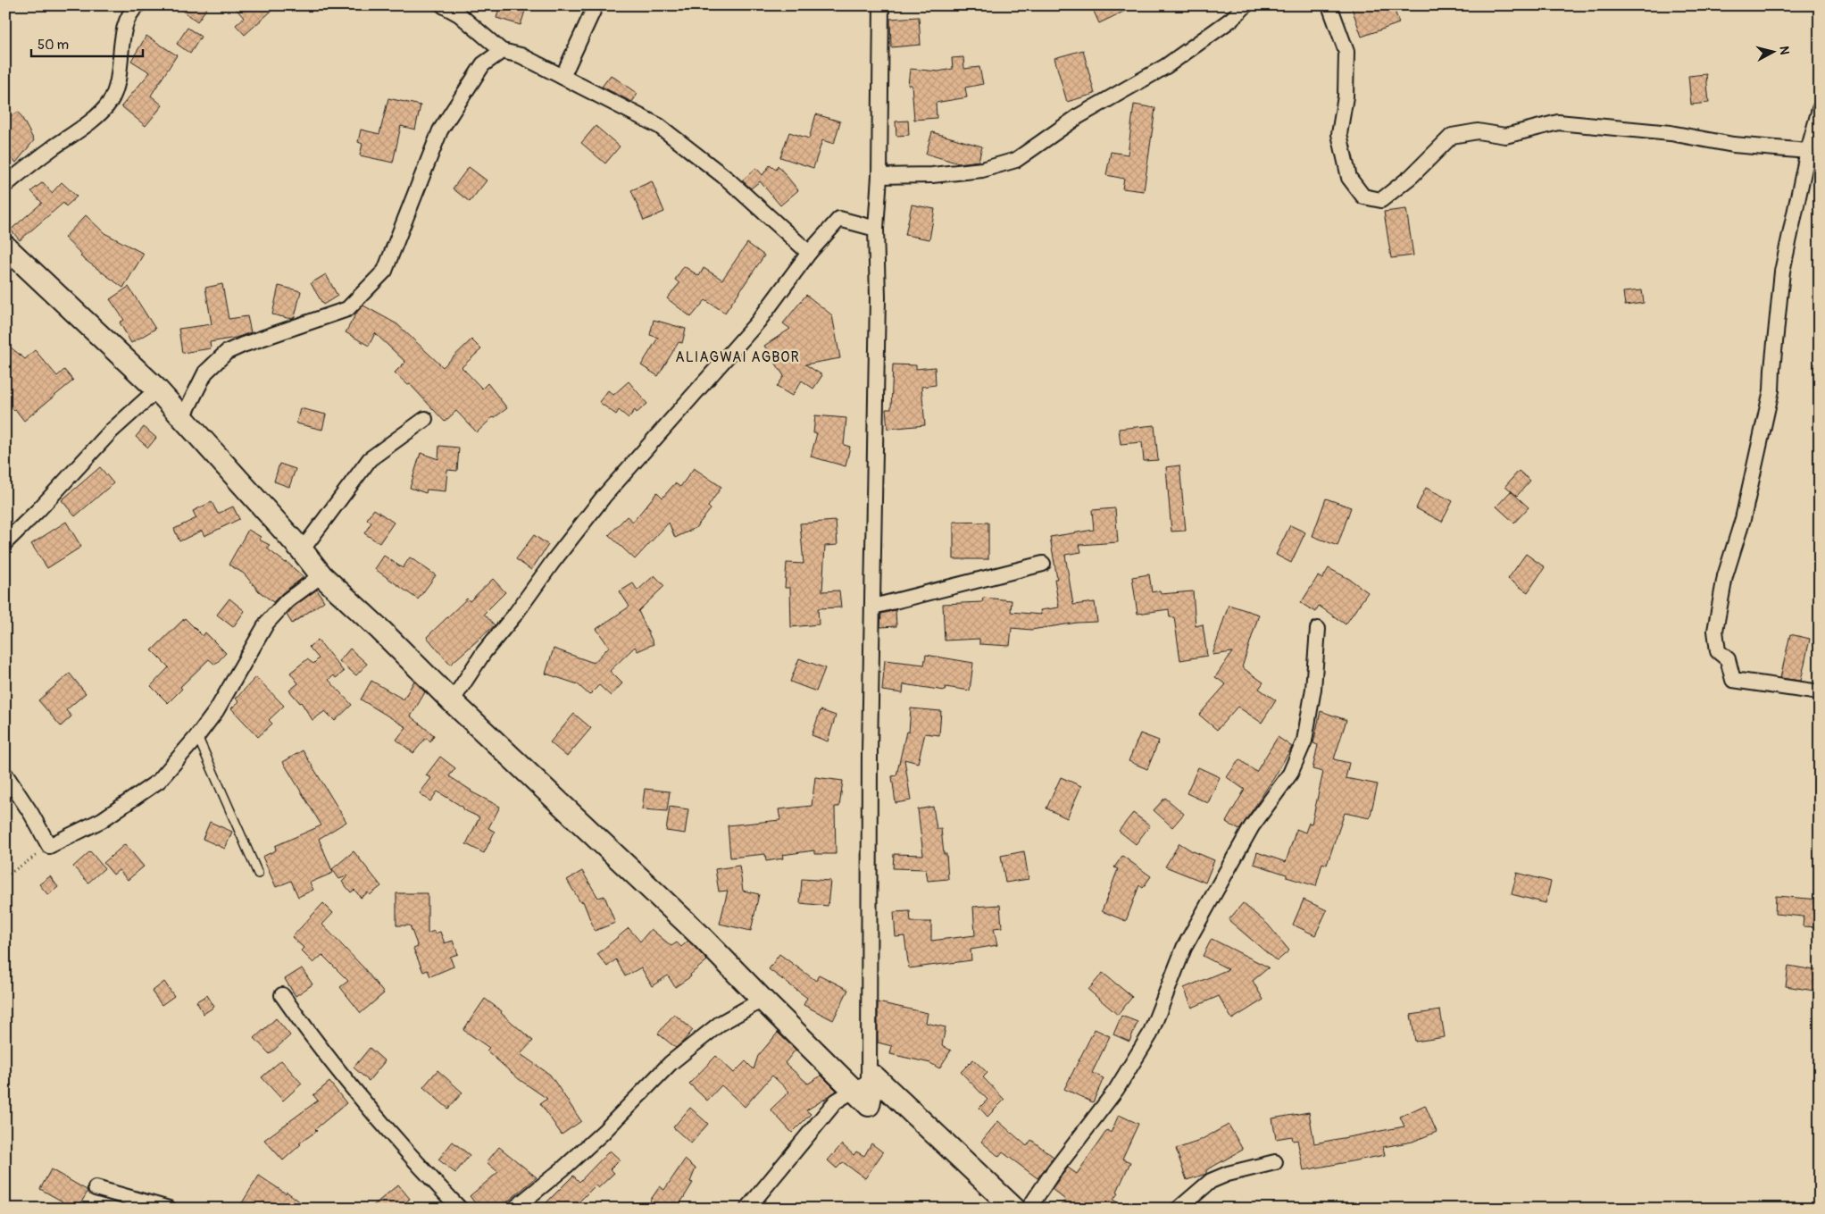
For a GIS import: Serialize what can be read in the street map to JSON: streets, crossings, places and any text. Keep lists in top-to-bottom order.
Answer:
{
  "districts": ["ALIAGWAI AGBOR"],
  "scale_bar": "50 m",
  "north": "right"
}
